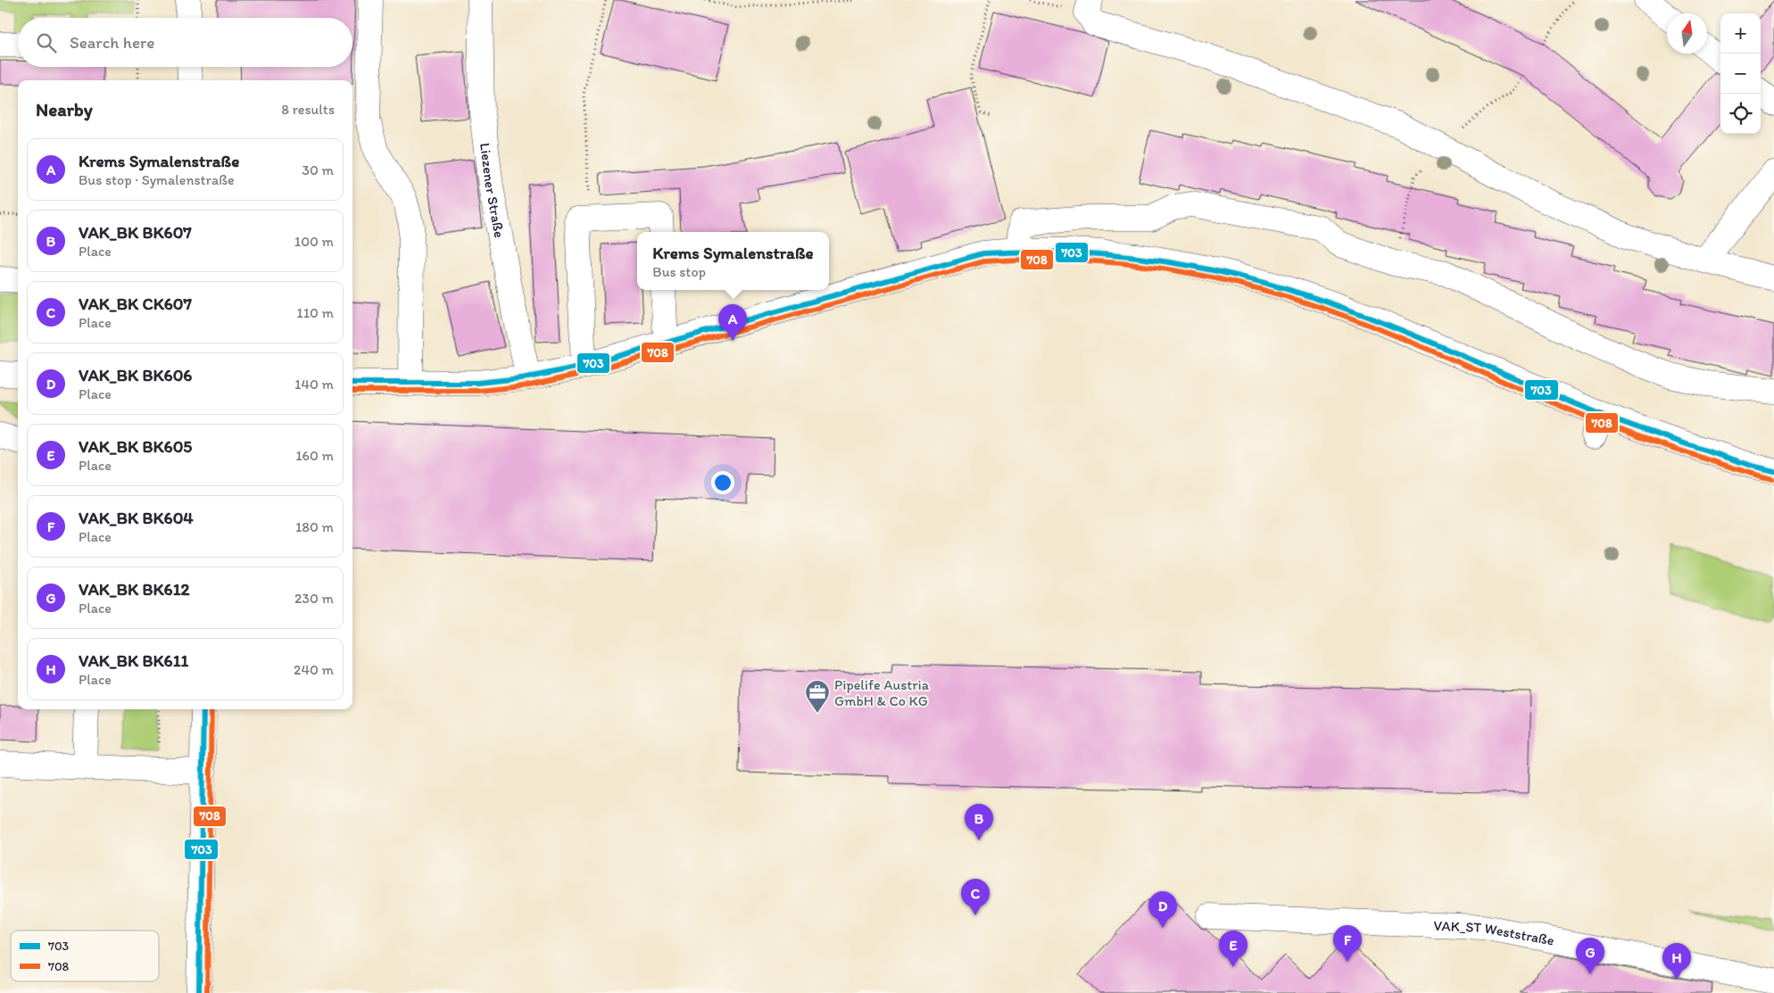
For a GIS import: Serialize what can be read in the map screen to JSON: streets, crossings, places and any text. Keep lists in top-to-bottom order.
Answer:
{
  "streets": {
    "street": ["Liezener Straße", "VAK_ST Weststraße"]
  },
  "places": {
    "office": ["Pipelife Austria GmbH & Co KG"]
  },
  "lines": ["transit line 703", "transit line 708"],
  "legend": ["703", "708"],
  "north": "top",
  "page": {
    "map_buttons": ["+", "−"],
    "search": "Search here",
    "heading": ["Nearby", "8 results"],
    "list": [
      {
        "mark": "A",
        "name": "Krems Symalenstraße",
        "note": "Bus stop · Symalenstraße",
        "value": "30 m"
      },
      {
        "mark": "B",
        "name": "VAK_BK BK607",
        "note": "Place",
        "value": "100 m"
      },
      {
        "mark": "C",
        "name": "VAK_BK CK607",
        "note": "Place",
        "value": "110 m"
      },
      {
        "mark": "D",
        "name": "VAK_BK BK606",
        "note": "Place",
        "value": "140 m"
      },
      {
        "mark": "E",
        "name": "VAK_BK BK605",
        "note": "Place",
        "value": "160 m"
      },
      {
        "mark": "F",
        "name": "VAK_BK BK604",
        "note": "Place",
        "value": "180 m"
      },
      {
        "mark": "G",
        "name": "VAK_BK BK612",
        "note": "Place",
        "value": "230 m"
      },
      {
        "mark": "H",
        "name": "VAK_BK BK611",
        "note": "Place",
        "value": "240 m"
      }
    ],
    "popup": ["Krems Symalenstraße", "Bus stop"],
    "pins": [
      "A",
      "B",
      "C",
      "D",
      "F",
      "E",
      "G",
      "H"
    ]
  }
}
